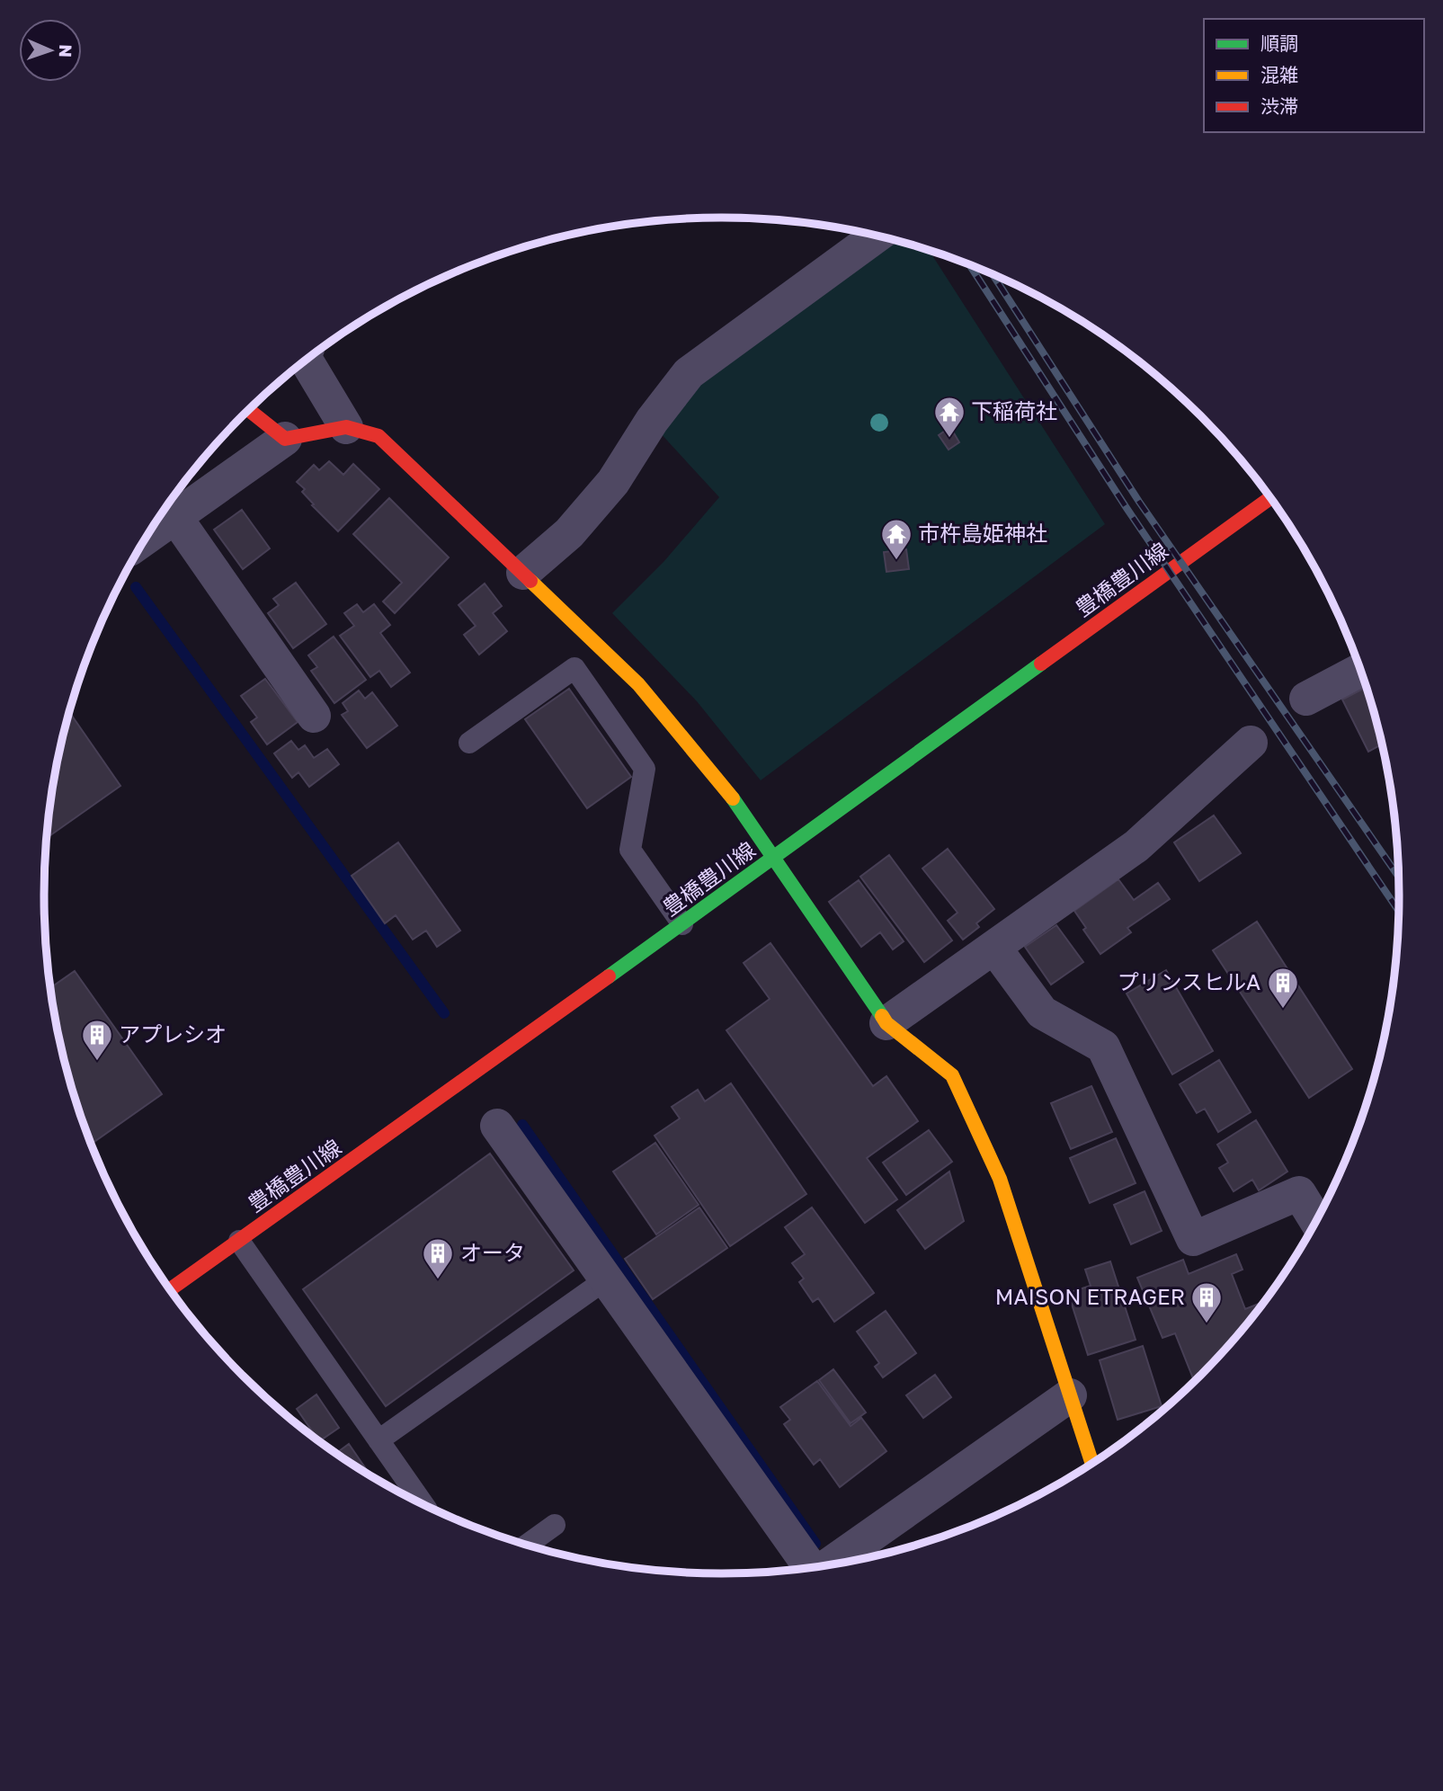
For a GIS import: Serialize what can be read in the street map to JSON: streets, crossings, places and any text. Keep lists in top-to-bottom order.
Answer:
{
  "streets": {
    "street": ["豊橋豊川線"]
  },
  "places": {
    "temple": ["下稲荷社", "市杵島姫神社"],
    "building": [
      "プリンスヒルA",
      "アプレシオ",
      "オータ",
      "MAISON ETRAGER"
    ]
  },
  "legend": ["順調", "混雑", "渋滞"],
  "north": "right"
}
